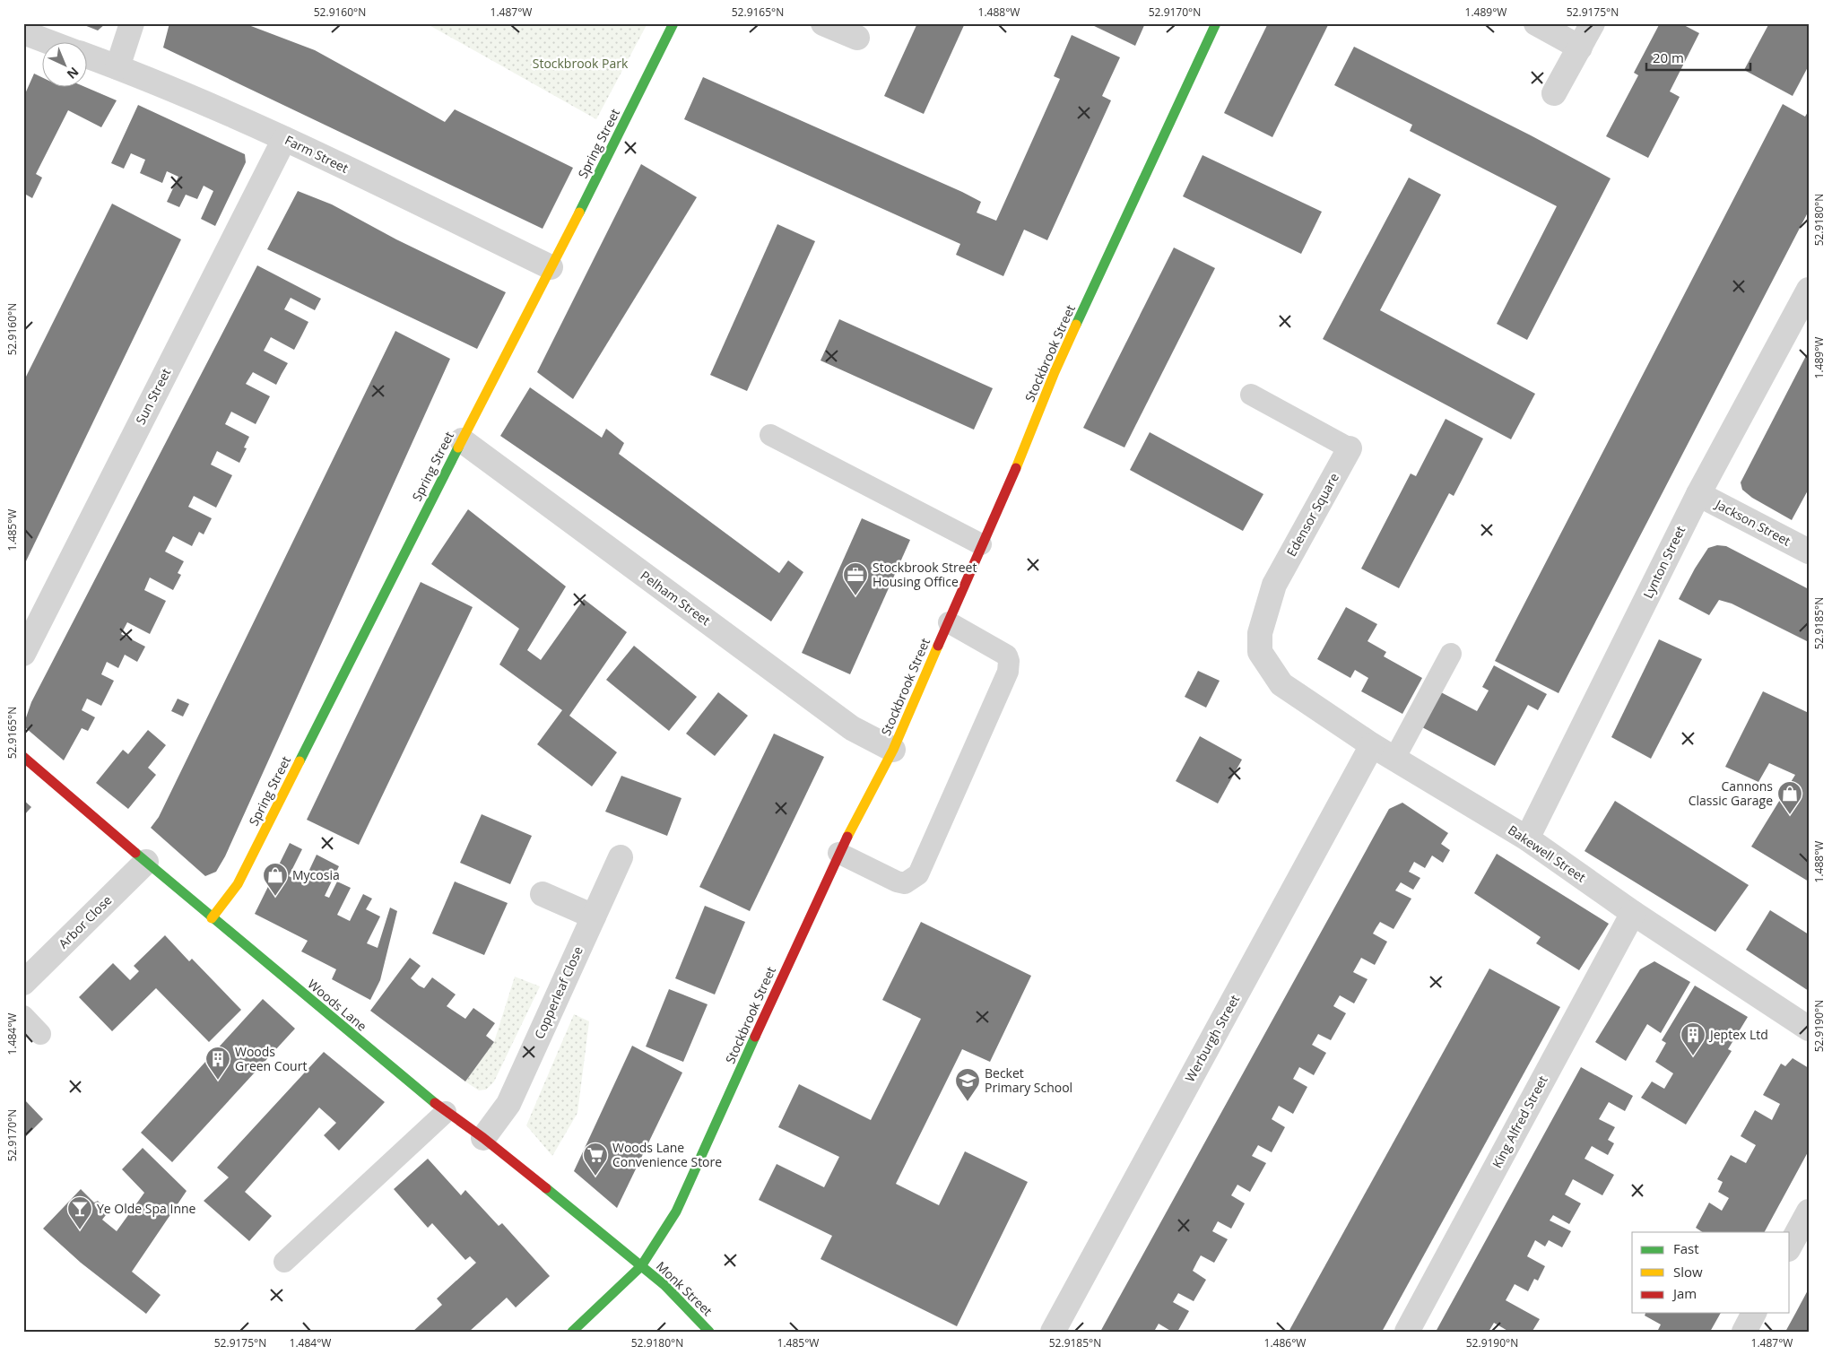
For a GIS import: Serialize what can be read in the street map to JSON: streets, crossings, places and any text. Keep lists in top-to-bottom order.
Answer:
{
  "streets": {
    "street": [
      "Spring Street",
      "Farm Street",
      "Stockbrook Street",
      "Sun Street",
      "Edensor Square",
      "Jackson Street",
      "Lynton Street",
      "Pelham Street",
      "Bakewell Street",
      "Arbor Close",
      "Copperleaf Close",
      "Woods Lane",
      "Werburgh Street",
      "King Alfred Street",
      "Monk Street"
    ]
  },
  "crossings": [
    ["Spring Street", "Farm Street"],
    ["Spring Street", "Pelham Street"],
    ["Spring Street", "Woods Lane"],
    ["Farm Street", "Sun Street"],
    ["Stockbrook Street", "Pelham Street"],
    ["Stockbrook Street", "Woods Lane"],
    ["Stockbrook Street", "Monk Street"],
    ["Edensor Square", "Bakewell Street"],
    ["Jackson Street", "Lynton Street"],
    ["Lynton Street", "Bakewell Street"],
    ["Bakewell Street", "Werburgh Street"],
    ["Bakewell Street", "King Alfred Street"],
    ["Arbor Close", "Woods Lane"],
    ["Copperleaf Close", "Woods Lane"],
    ["Woods Lane", "Monk Street"]
  ],
  "parks": ["Stockbrook Park"],
  "places": {
    "office": ["Stockbrook Street Housing Office"],
    "shop": ["Cannons Classic Garage", "Mycosia"],
    "building": ["Jeptex Ltd", "Woods Green Court"],
    "school or university": ["Becket Primary School"],
    "supermarket": ["Woods Lane Convenience Store"],
    "bar": ["Ye Olde Spa Inne"]
  },
  "legend": ["Fast", "Slow", "Jam"],
  "scale_bar": "20 m",
  "north": "bottom right",
  "coordinates": [
    "52.9160°N",
    "1.487°W",
    "52.9165°N",
    "1.488°W",
    "52.9170°N",
    "1.489°W",
    "52.9175°N",
    "52.9180°N",
    "1.485°W",
    "52.9185°N",
    "52.9190°N",
    "1.484°W",
    "1.486°W"
  ]
}
